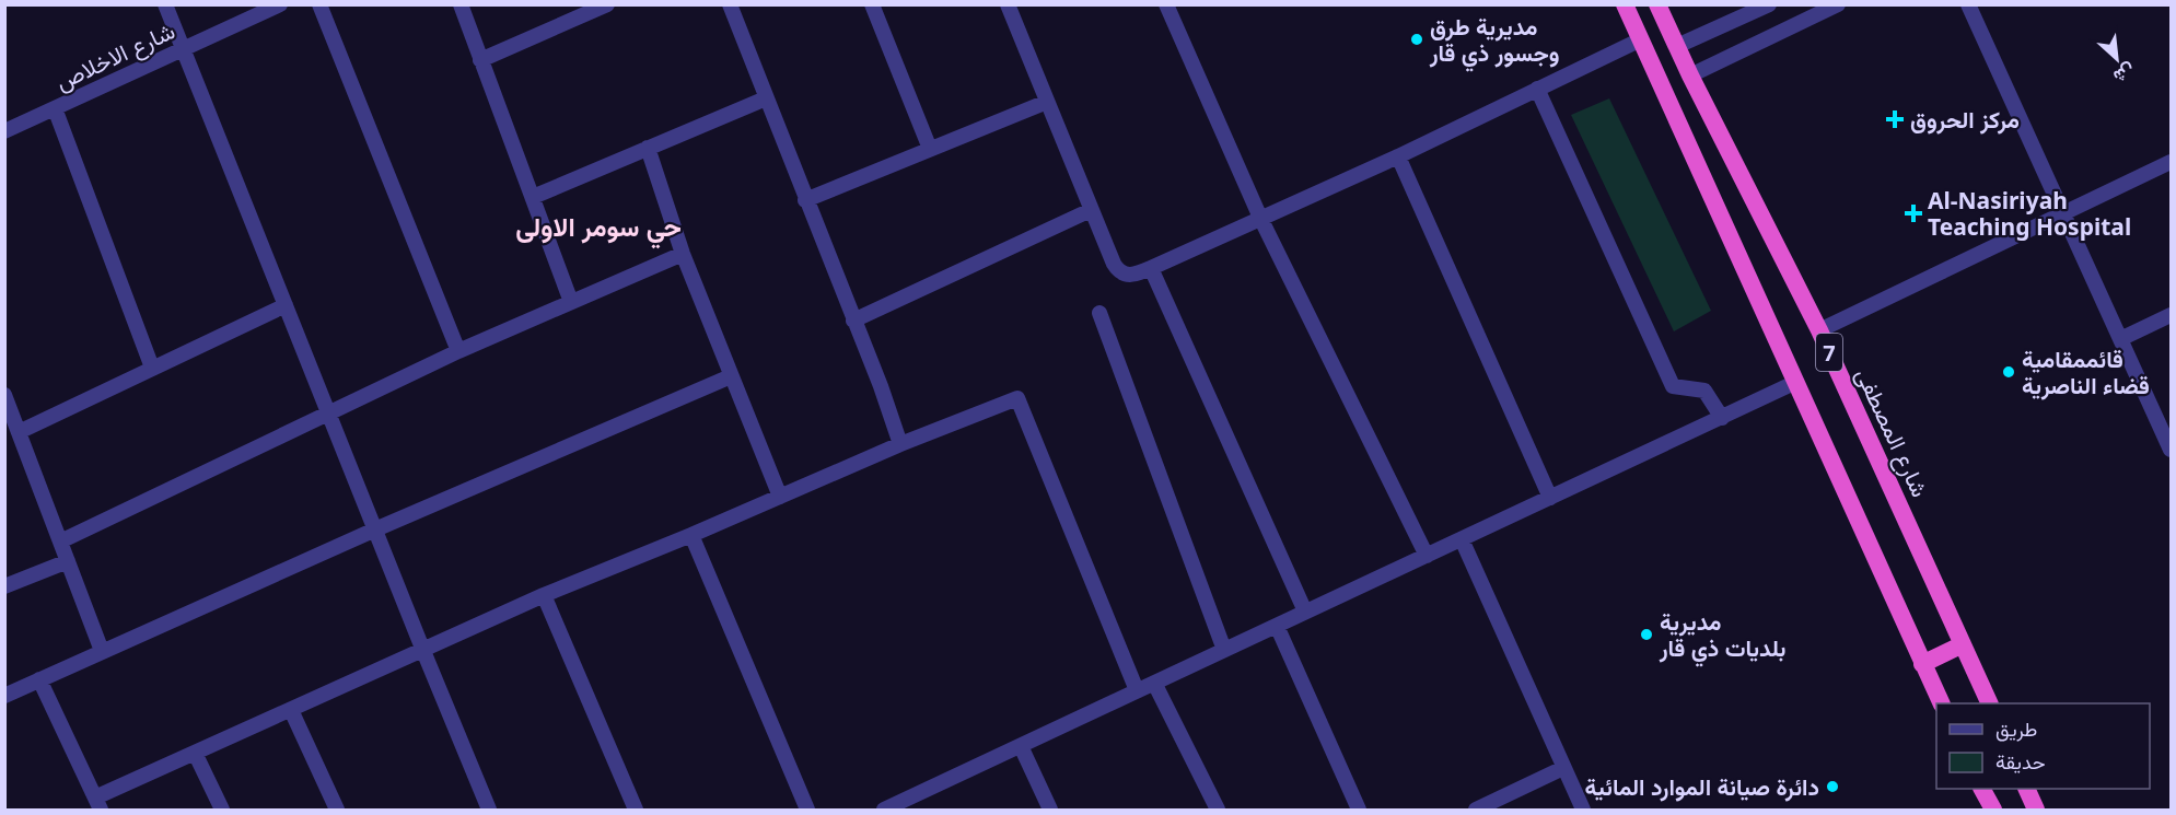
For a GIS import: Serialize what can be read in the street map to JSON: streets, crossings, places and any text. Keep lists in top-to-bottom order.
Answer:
{
  "streets": {
    "highway": ["7", "شارع المصطفى"],
    "street": ["شارع الاخلاص"]
  },
  "districts": ["حي سومر الاولى"],
  "places": {
    "other": [
      "مديرية طرق وجسور ذي قار",
      "قائممقامية قضاء الناصرية",
      "مديرية بلديات ذي قار",
      "دائرة صيانة الموارد المائية"
    ],
    "health": ["مركز الحروق", "Al-Nasiriyah Teaching Hospital"]
  },
  "legend": ["طريق", "حديقة"],
  "north": "bottom right"
}
